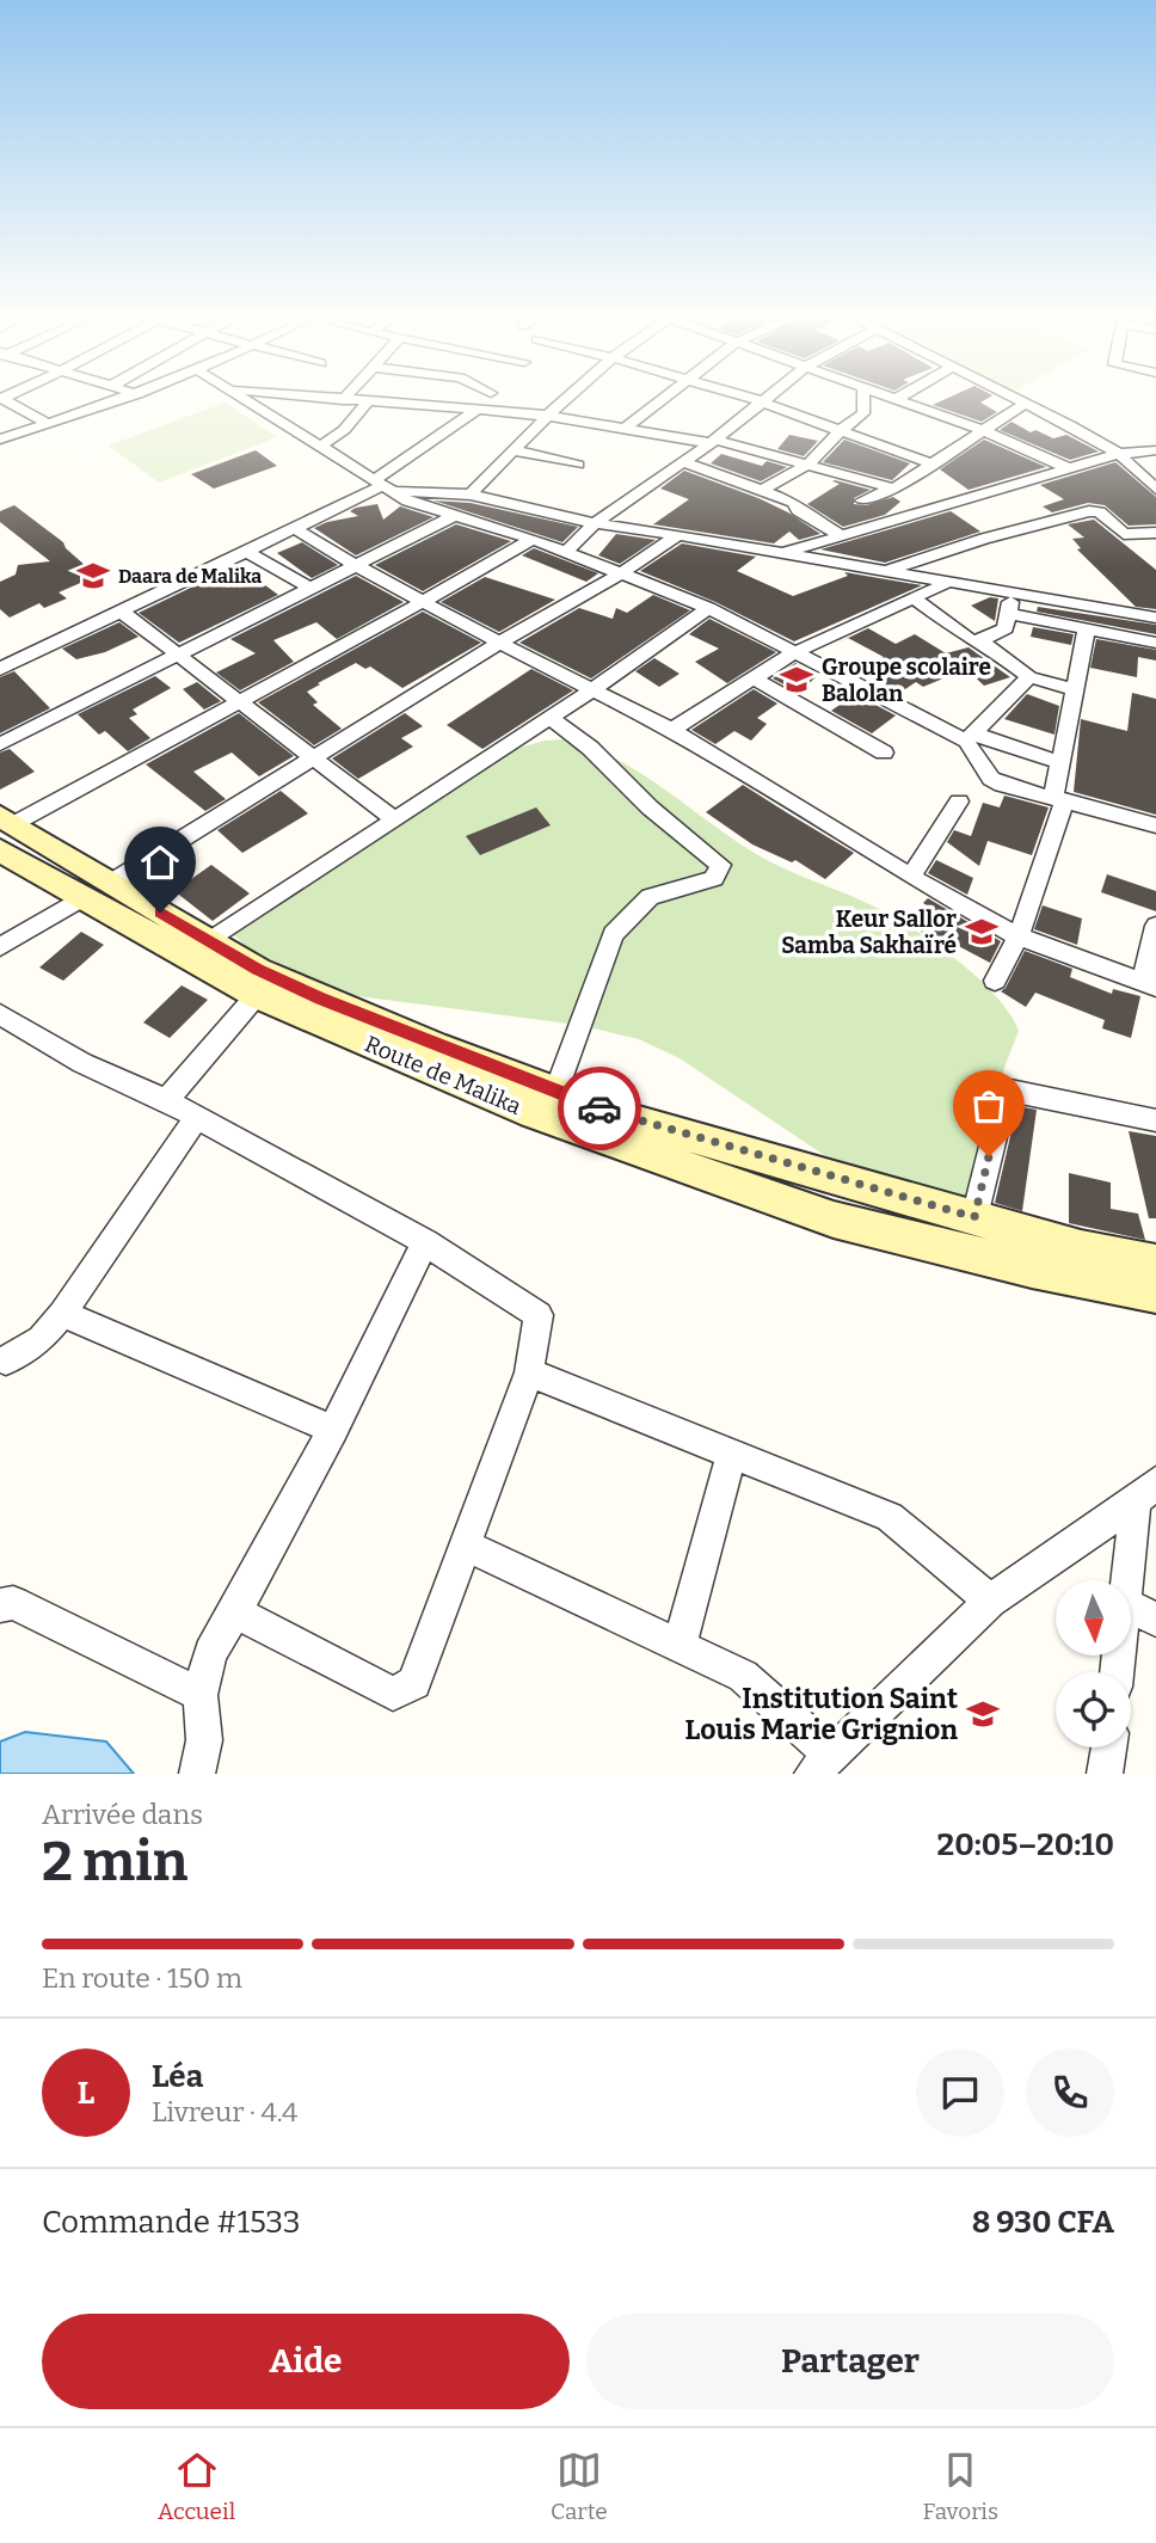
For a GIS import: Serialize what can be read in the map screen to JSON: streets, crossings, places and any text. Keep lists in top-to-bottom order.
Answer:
{
  "streets": {
    "main road": ["Route de Malika"]
  },
  "places": {
    "school or university": [
      "Daara de Malika",
      "Groupe scolaire Balolan",
      "Keur Sallor Samba Sakhaïré",
      "Institution Saint Louis Marie Grignion"
    ]
  },
  "north": "bottom",
  "page": {
    "heading": ["2 min", "Arrivée dans", "20:05–20:10"],
    "panel": [
      "Léa",
      "Livreur · 4.4",
      "Commande #1533",
      "8 930 CFA"
    ],
    "bar": "En route · 150 m",
    "round": "L",
    "buttons": ["Aide", "Partager"],
    "tabs": ["Accueil", "Carte", "Favoris"]
  }
}
